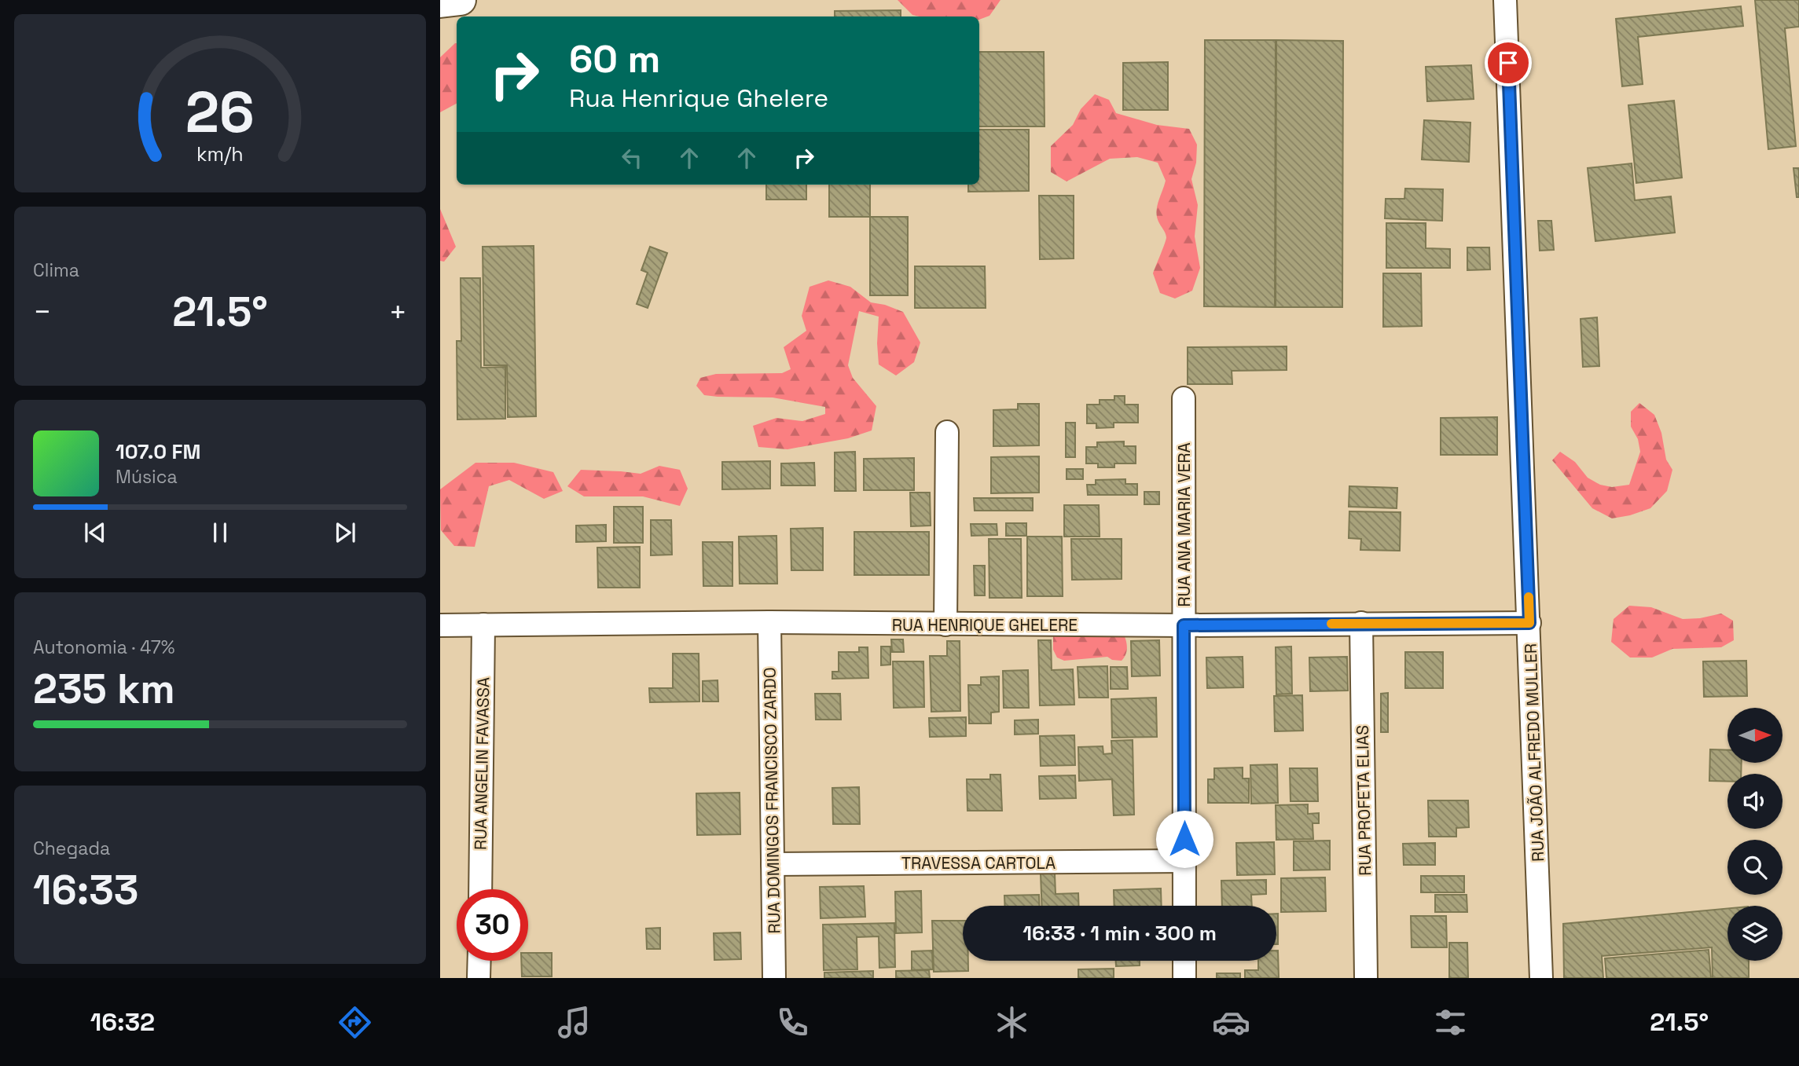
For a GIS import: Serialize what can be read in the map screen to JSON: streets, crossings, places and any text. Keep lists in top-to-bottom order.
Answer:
{
  "streets": {
    "street": [
      "RUA ANA MARIA VERA",
      "RUA HENRIQUE GHELERE",
      "RUA JOÃO ALFREDO MULLER",
      "RUA ANGELIN FAVASSA",
      "RUA DOMINGOS FRANCISCO ZARDO",
      "RUA PROFETA ELIAS",
      "TRAVESSA CARTOLA"
    ]
  },
  "crossings": [
    ["RUA ANA MARIA VERA", "RUA HENRIQUE GHELERE"],
    ["RUA ANA MARIA VERA", "TRAVESSA CARTOLA"],
    ["RUA HENRIQUE GHELERE", "RUA JOÃO ALFREDO MULLER"],
    ["RUA HENRIQUE GHELERE", "RUA ANGELIN FAVASSA"],
    ["RUA HENRIQUE GHELERE", "RUA DOMINGOS FRANCISCO ZARDO"],
    ["RUA HENRIQUE GHELERE", "RUA PROFETA ELIAS"],
    ["RUA DOMINGOS FRANCISCO ZARDO", "TRAVESSA CARTOLA"]
  ],
  "north": "right",
  "page": {
    "turn": ["60 m", "Rua Henrique Ghelere"],
    "tile": [
      "Clima",
      ["Autonomia · 47%", "235 km"],
      ["Chegada", "16:33"]
    ],
    "heat": ["−", "21.5°", "+"],
    "song": ["107.0 FM", "Música"],
    "limit": "30",
    "trip": "16:33 · 1 min · 300 m",
    "tabs": ["16:32", "21.5°"],
    "gauge": ["26", "km/h"]
  }
}
